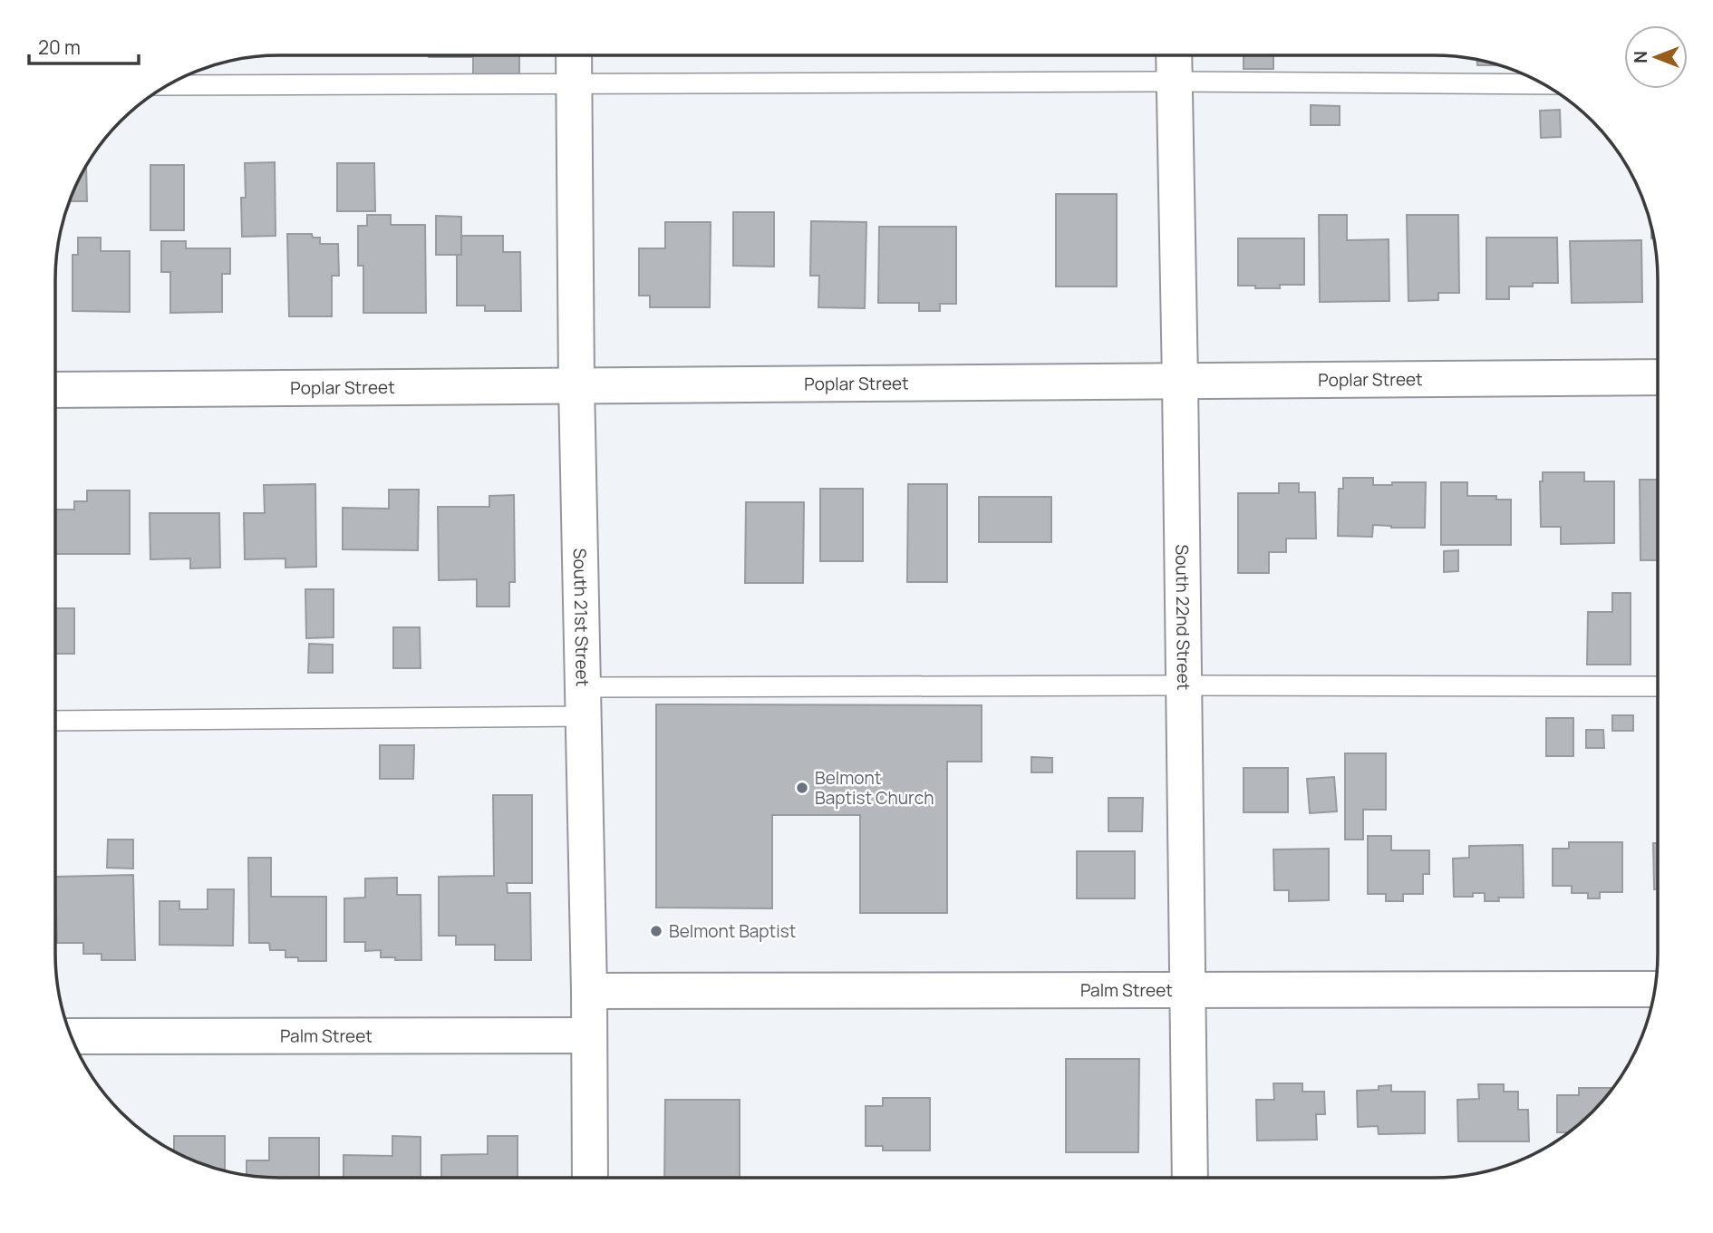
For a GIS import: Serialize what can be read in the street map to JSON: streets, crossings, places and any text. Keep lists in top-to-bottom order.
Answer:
{
  "streets": {
    "street": [
      "Poplar Street",
      "South 21st Street",
      "South 22nd Street",
      "Palm Street"
    ]
  },
  "crossings": [
    ["Poplar Street", "South 21st Street"],
    ["Poplar Street", "South 22nd Street"],
    ["South 21st Street", "Palm Street"],
    ["South 22nd Street", "Palm Street"]
  ],
  "places": ["Belmont Baptist Church", "Belmont Baptist"],
  "scale_bar": "20 m",
  "north": "left"
}
